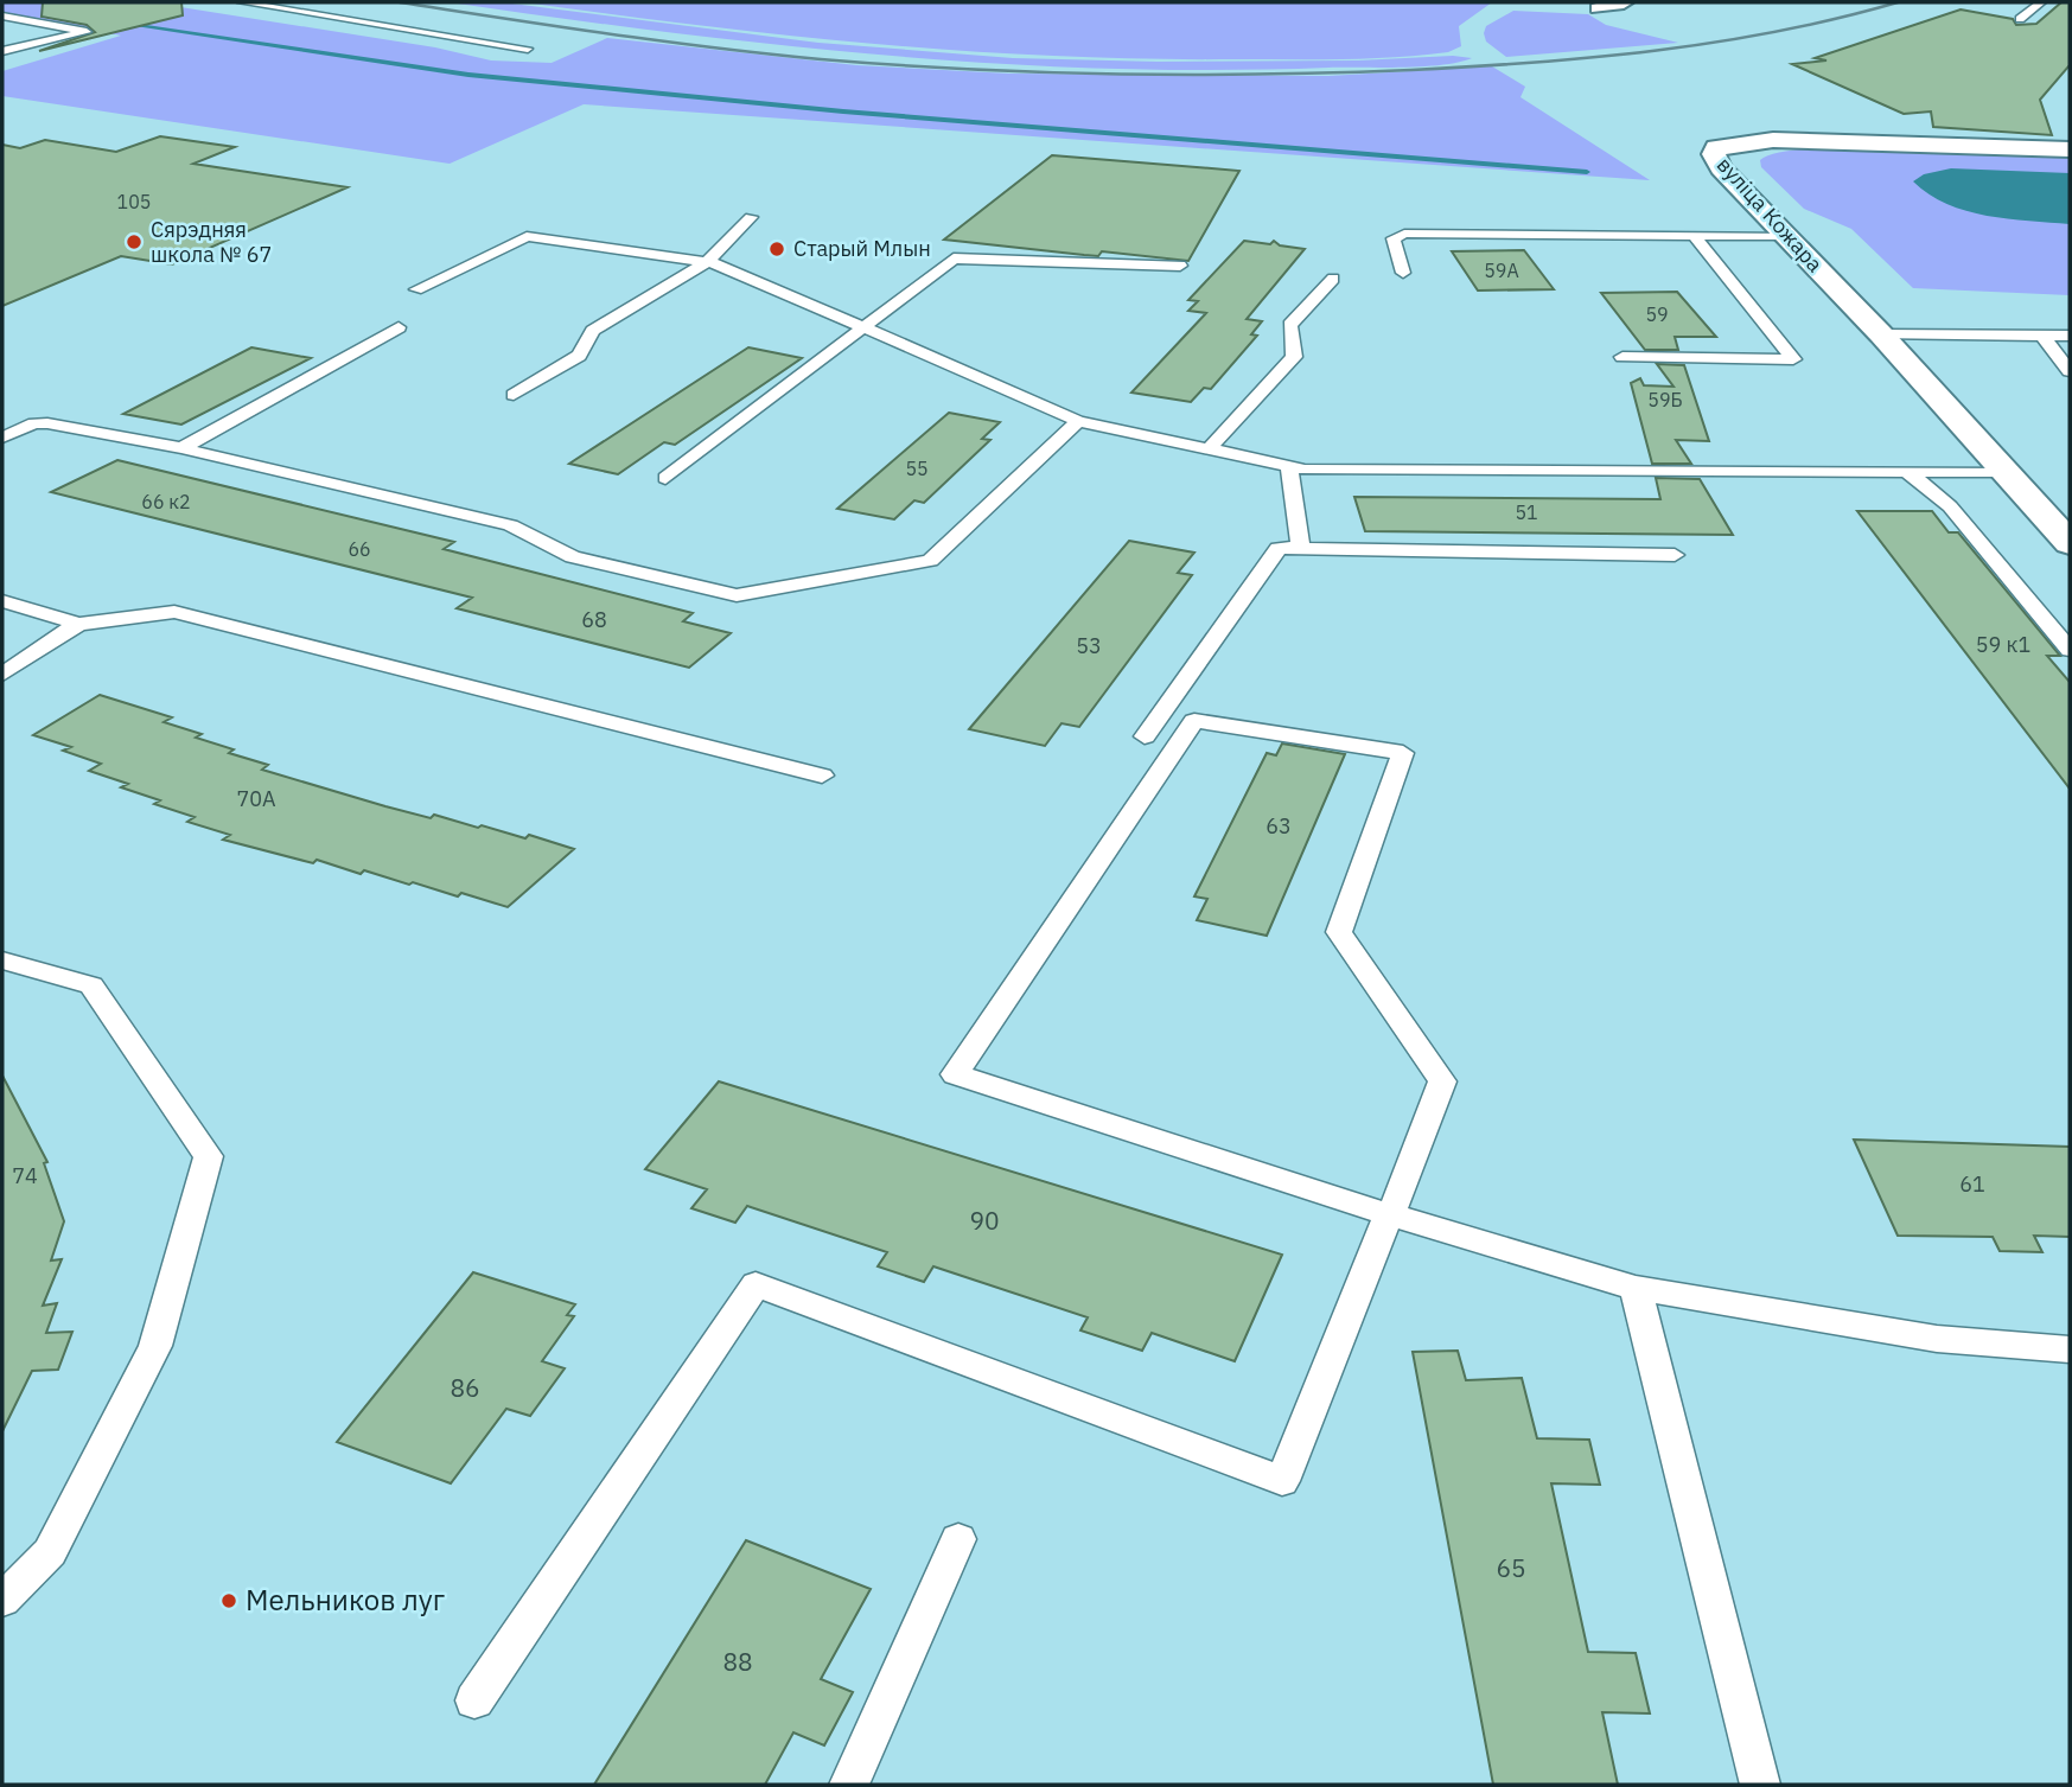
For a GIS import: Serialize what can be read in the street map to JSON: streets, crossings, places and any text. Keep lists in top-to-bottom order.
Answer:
{
  "streets": {
    "street": ["вуліца Кожара"]
  },
  "places": ["Сярэдняя школа № 67", "Старый Млын", "Мельников луг"],
  "house_numbers": [
    "105",
    "59А",
    "59",
    "59Б",
    "55",
    "66 к2",
    "51",
    "66",
    "68",
    "59 к1",
    "53",
    "70А",
    "63",
    "74",
    "61",
    "90",
    "86",
    "65",
    "88"
  ]
}
